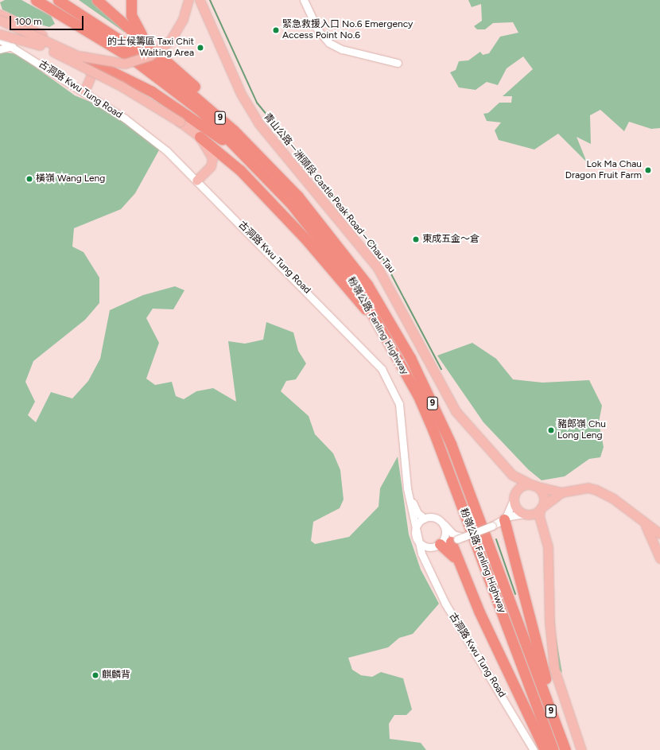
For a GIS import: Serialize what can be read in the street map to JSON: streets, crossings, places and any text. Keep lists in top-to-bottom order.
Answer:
{
  "streets": {
    "highway": ["9", "粉嶺公路 Fanling Highway"],
    "main road": ["青山公路－洲頭段 Castle Peak Road – Chau Tau"],
    "street": ["古洞路 Kwu Tung Road"]
  },
  "places": [
    "緊急救援入口 No.6 Emergency Access Point No.6",
    "的士候籌區 Taxi Chit Waiting Area",
    "Lok Ma Chau Dragon Fruit Farm",
    "橫嶺 Wang Leng",
    "東成五金～倉",
    "豬郎嶺 Chu Long Leng",
    "麒麟背"
  ],
  "scale_bar": "100 m"
}
